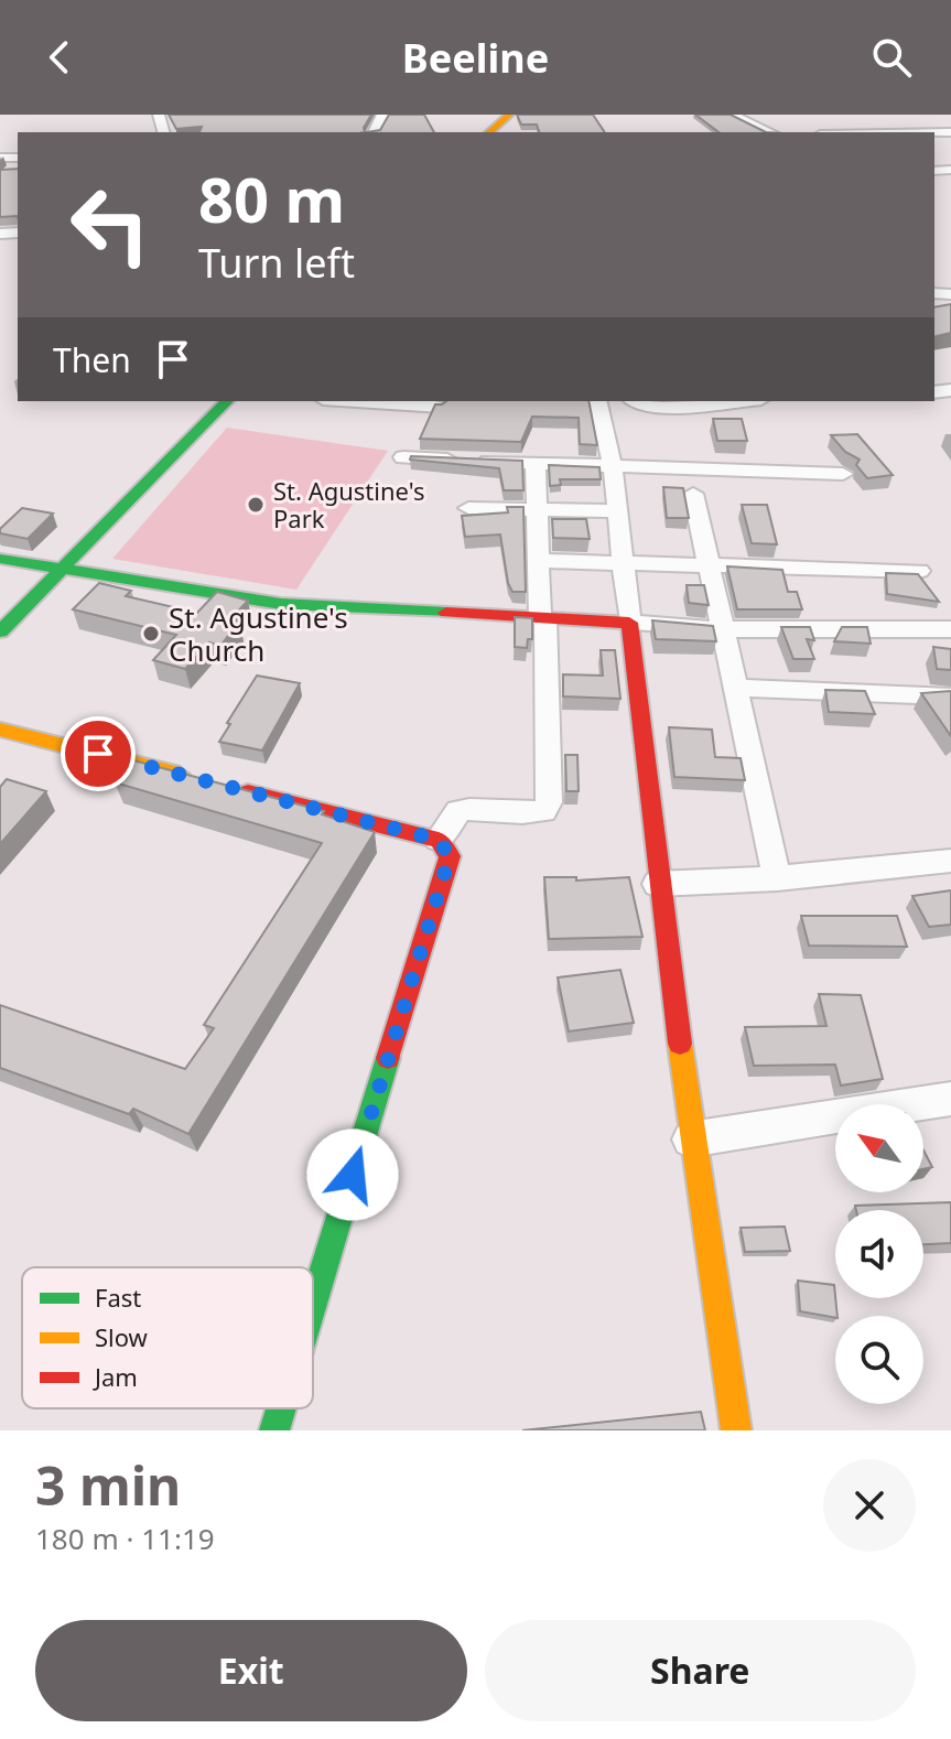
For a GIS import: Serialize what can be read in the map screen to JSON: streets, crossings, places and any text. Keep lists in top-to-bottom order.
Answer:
{
  "places": ["St. Agustine's Park", "St. Agustine's Church"],
  "legend": ["Fast", "Slow", "Jam"],
  "north": "top left",
  "page": {
    "header": "Beeline",
    "turn": ["80 m", "Turn left"],
    "then": "Then",
    "heading": ["3 min", "180 m · 11:19"],
    "buttons": ["Exit", "Share"]
  }
}
